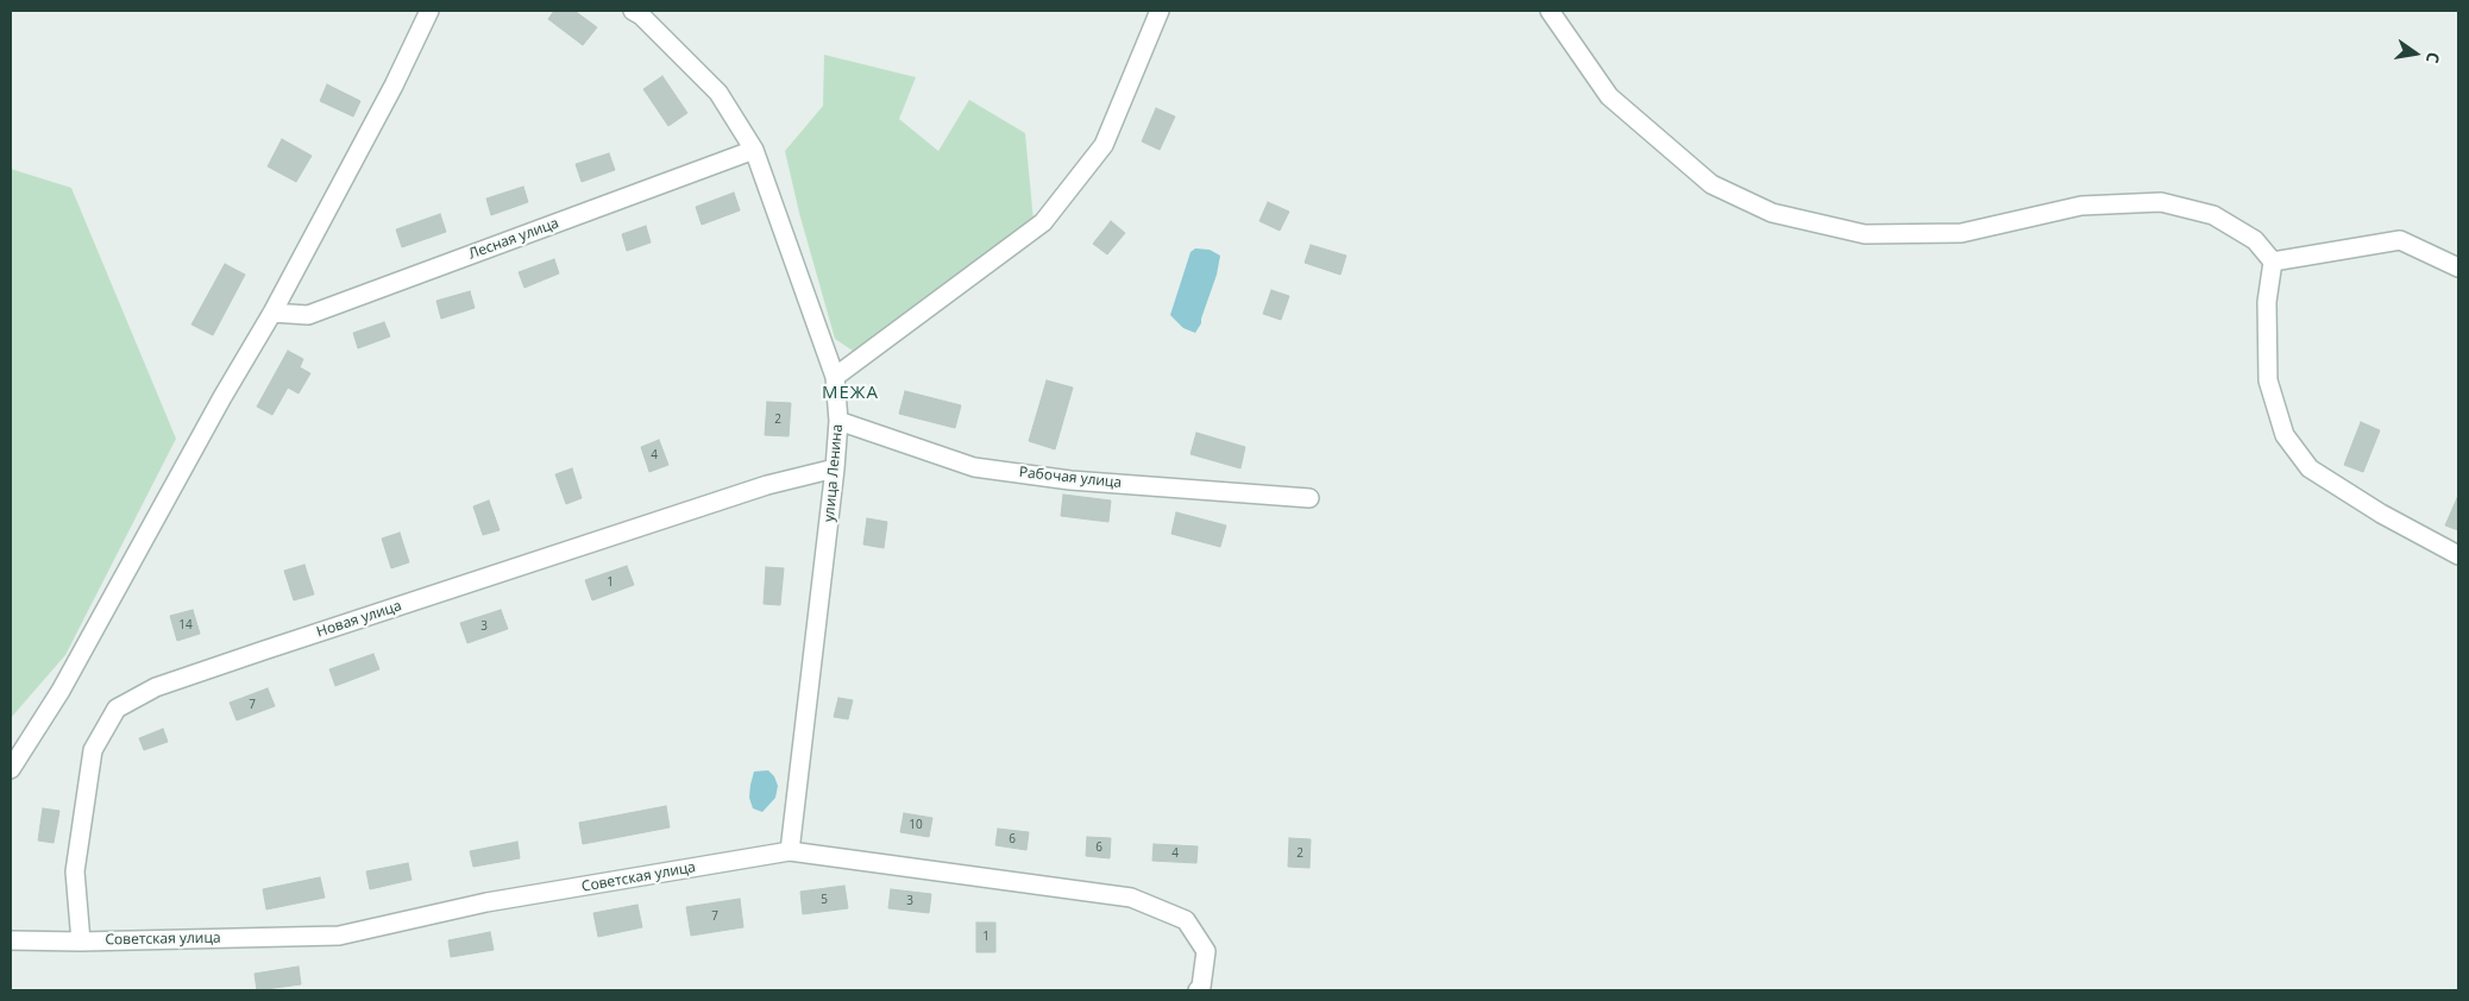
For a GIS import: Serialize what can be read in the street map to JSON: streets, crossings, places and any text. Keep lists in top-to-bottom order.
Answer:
{
  "streets": {
    "street": [
      "Лесная улица",
      "улица Ленина",
      "Рабочая улица",
      "Новая улица",
      "Советская улица"
    ]
  },
  "crossings": [
    ["Лесная улица", "улица Ленина"],
    ["улица Ленина", "Рабочая улица"],
    ["улица Ленина", "Новая улица"],
    ["улица Ленина", "Советская улица"],
    ["Новая улица", "Советская улица"]
  ],
  "districts": ["МЕЖА"],
  "house_numbers": [
    "2",
    "4",
    "1",
    "14",
    "3",
    "7",
    "10",
    "6",
    "6",
    "4",
    "2",
    "5",
    "3",
    "7",
    "1"
  ],
  "north": "right"
}
